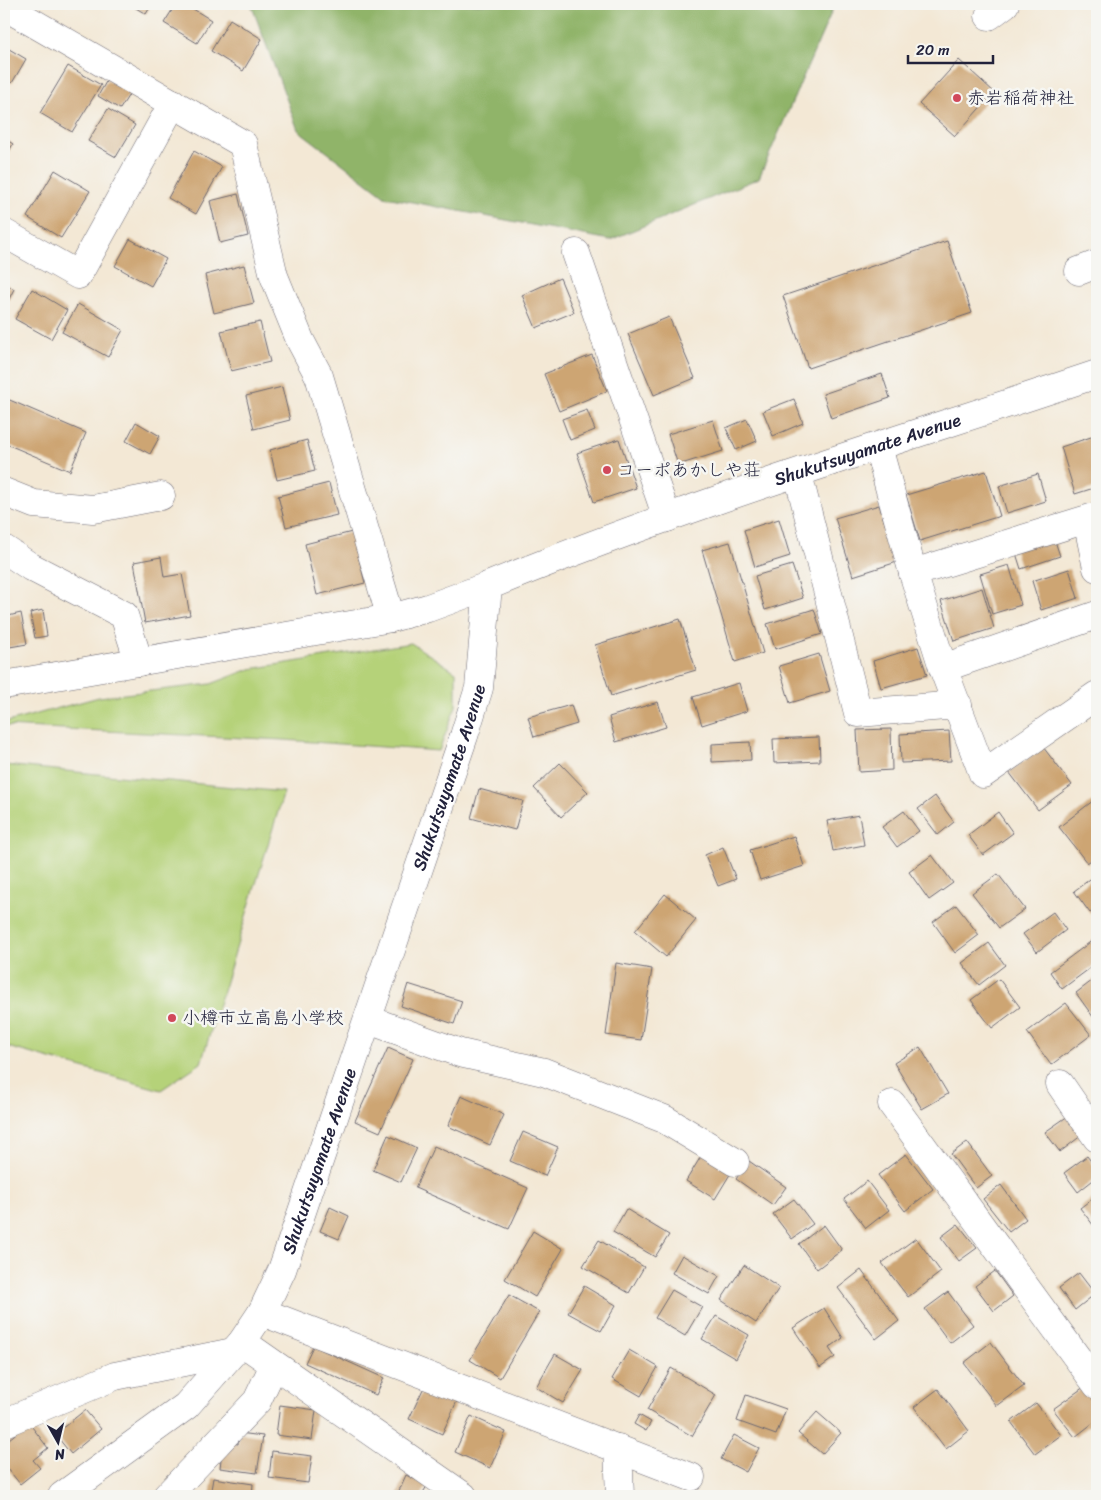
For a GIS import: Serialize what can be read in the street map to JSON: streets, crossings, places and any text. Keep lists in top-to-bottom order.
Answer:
{
  "streets": {
    "street": ["Shukutsuyamate Avenue"]
  },
  "places": ["赤岩稲荷神社", "コーポあかしや荘", "小樽市立高島小学校"],
  "scale_bar": "20 m",
  "north": "bottom"
}
